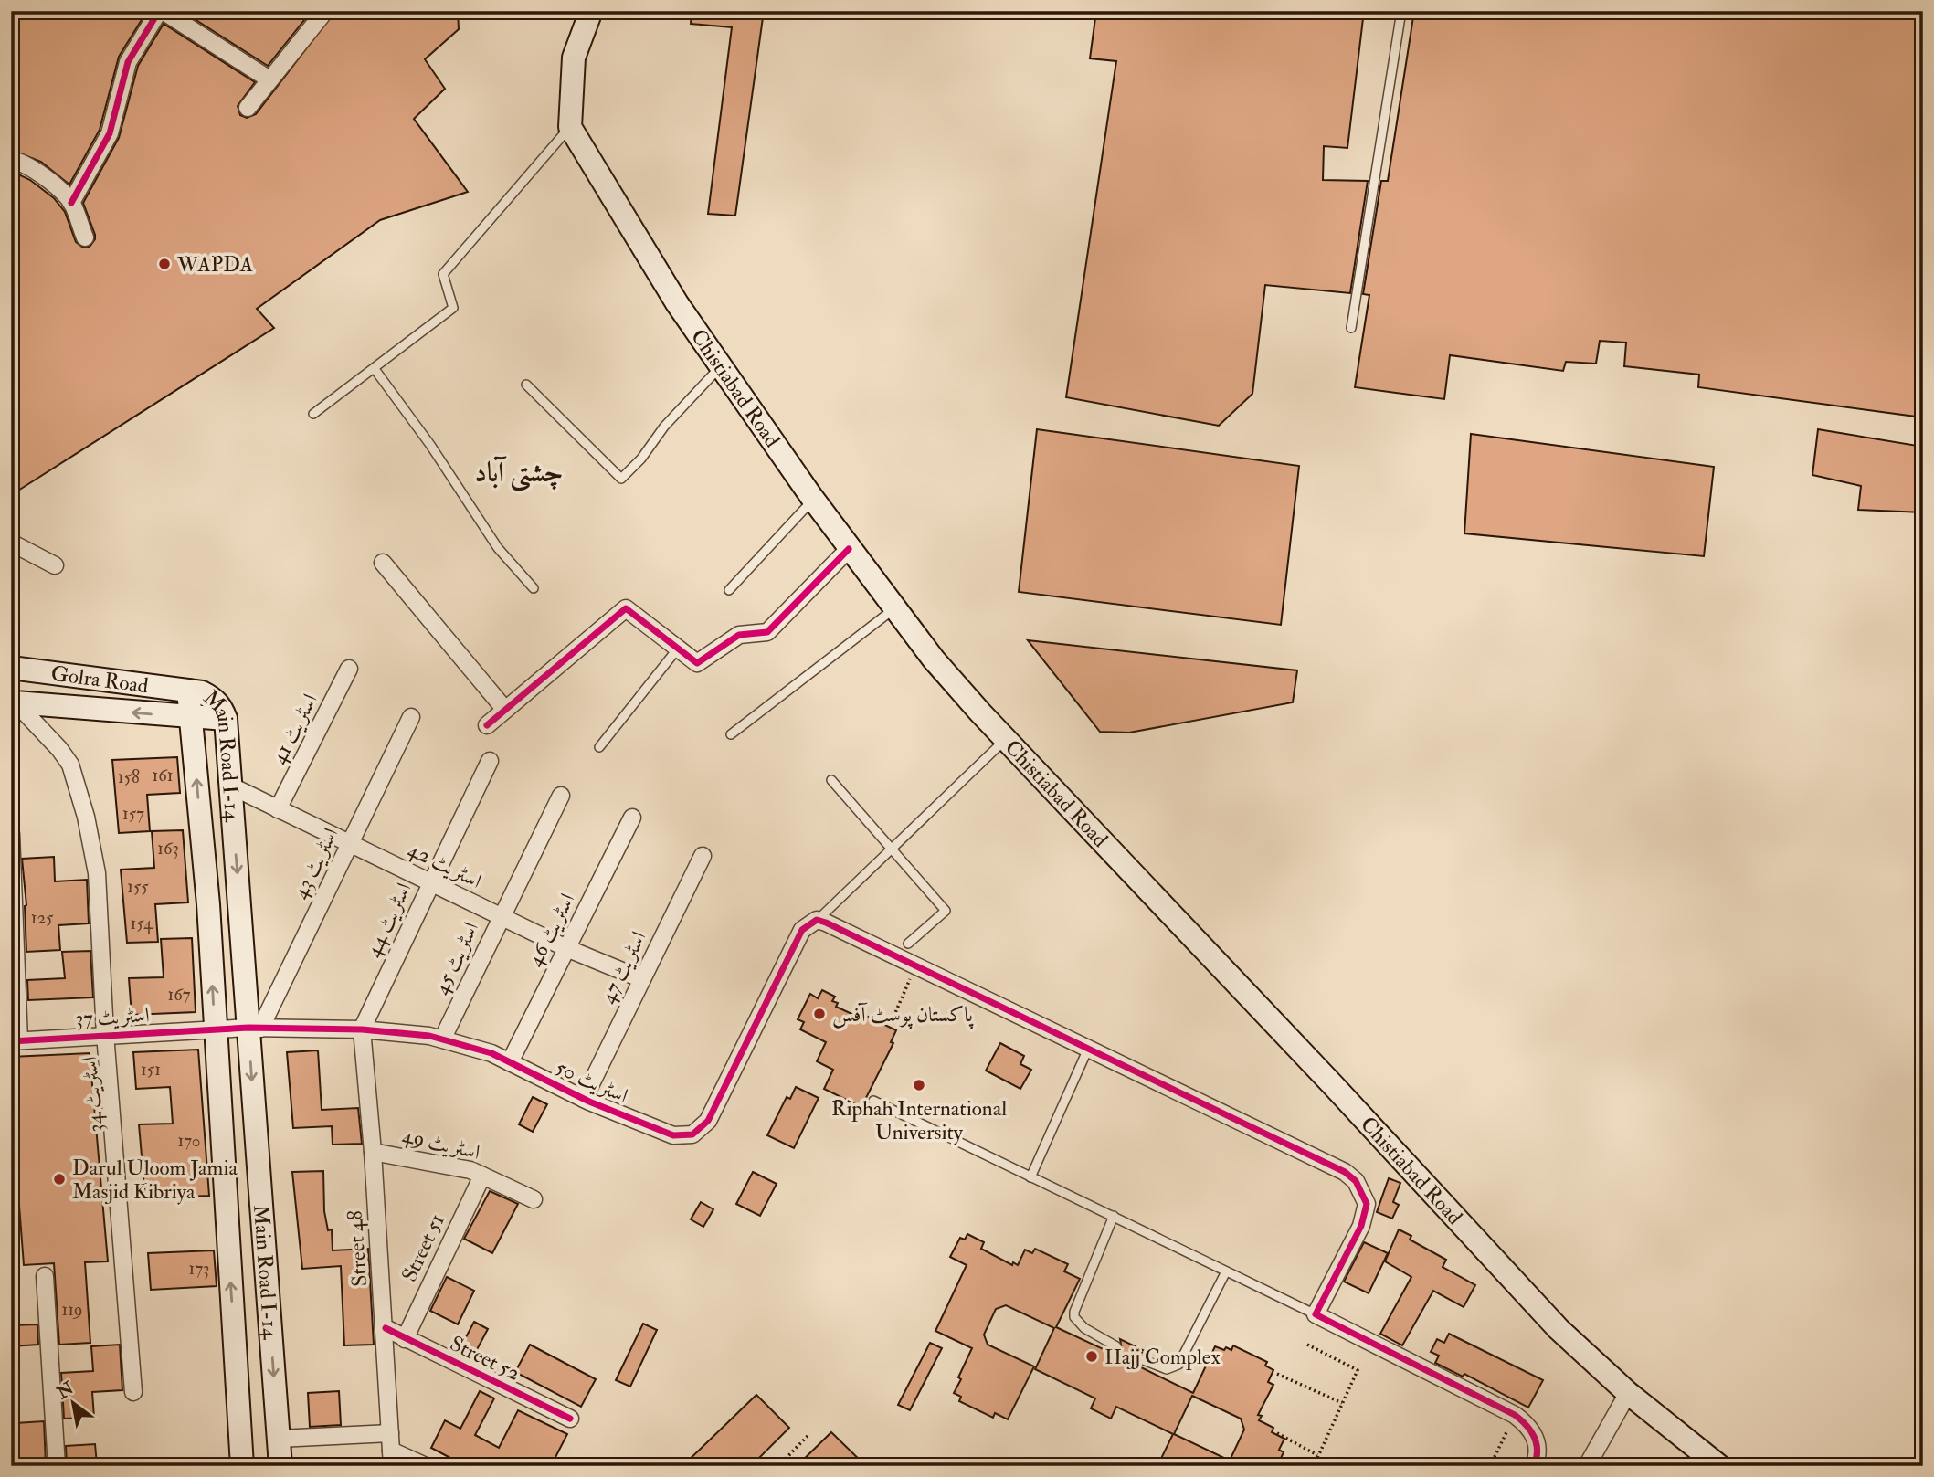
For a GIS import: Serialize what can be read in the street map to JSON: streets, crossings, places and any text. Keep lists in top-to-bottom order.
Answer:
{
  "streets": {
    "main road": ["Chistiabad Road", "Golra Road", "Main Road I-14"],
    "street": [
      "اسٹریٹ 41",
      "اسٹریٹ 43",
      "اسٹریٹ 42",
      "اسٹریٹ 44",
      "اسٹریٹ 46",
      "اسٹریٹ 45",
      "اسٹریٹ 47",
      "اسٹریٹ 37",
      "اسٹریٹ 50",
      "اسٹریٹ 34",
      "اسٹریٹ 49",
      "Street 51",
      "Street 48",
      "Street 52"
    ]
  },
  "crossings": [
    ["Golra Road", "Main Road I-14"],
    ["اسٹریٹ 41", "اسٹریٹ 42"],
    ["Main Road I-14", "اسٹریٹ 43"],
    ["Main Road I-14", "اسٹریٹ 42"],
    ["Main Road I-14", "اسٹریٹ 37"],
    ["Main Road I-14", "اسٹریٹ 50"],
    ["اسٹریٹ 43", "اسٹریٹ 42"],
    ["اسٹریٹ 43", "اسٹریٹ 37"],
    ["اسٹریٹ 43", "اسٹریٹ 50"],
    ["اسٹریٹ 42", "اسٹریٹ 44"],
    ["اسٹریٹ 42", "اسٹریٹ 46"],
    ["اسٹریٹ 42", "اسٹریٹ 45"],
    ["اسٹریٹ 42", "اسٹریٹ 47"],
    ["اسٹریٹ 44", "اسٹریٹ 50"],
    ["اسٹریٹ 44", "Street 48"],
    ["اسٹریٹ 46", "اسٹریٹ 50"],
    ["اسٹریٹ 45", "اسٹریٹ 50"],
    ["اسٹریٹ 47", "اسٹریٹ 50"],
    ["اسٹریٹ 37", "اسٹریٹ 50"],
    ["اسٹریٹ 37", "اسٹریٹ 34"],
    ["اسٹریٹ 50", "Street 48"],
    ["اسٹریٹ 49", "Street 51"],
    ["اسٹریٹ 49", "Street 48"],
    ["Street 51", "Street 52"],
    ["Street 48", "Street 52"]
  ],
  "districts": ["چشتی آباد"],
  "places": [
    "WAPDA",
    "پاکستان پوسٹ آفس",
    "Riphah International University",
    "Darul Uloom Jamia Masjid Kibriya",
    "Hajj Complex"
  ],
  "house_numbers": [
    "161",
    "158",
    "157",
    "163",
    "155",
    "125",
    "154",
    "167",
    "151",
    "170",
    "173",
    "119"
  ],
  "north": "top left"
}
